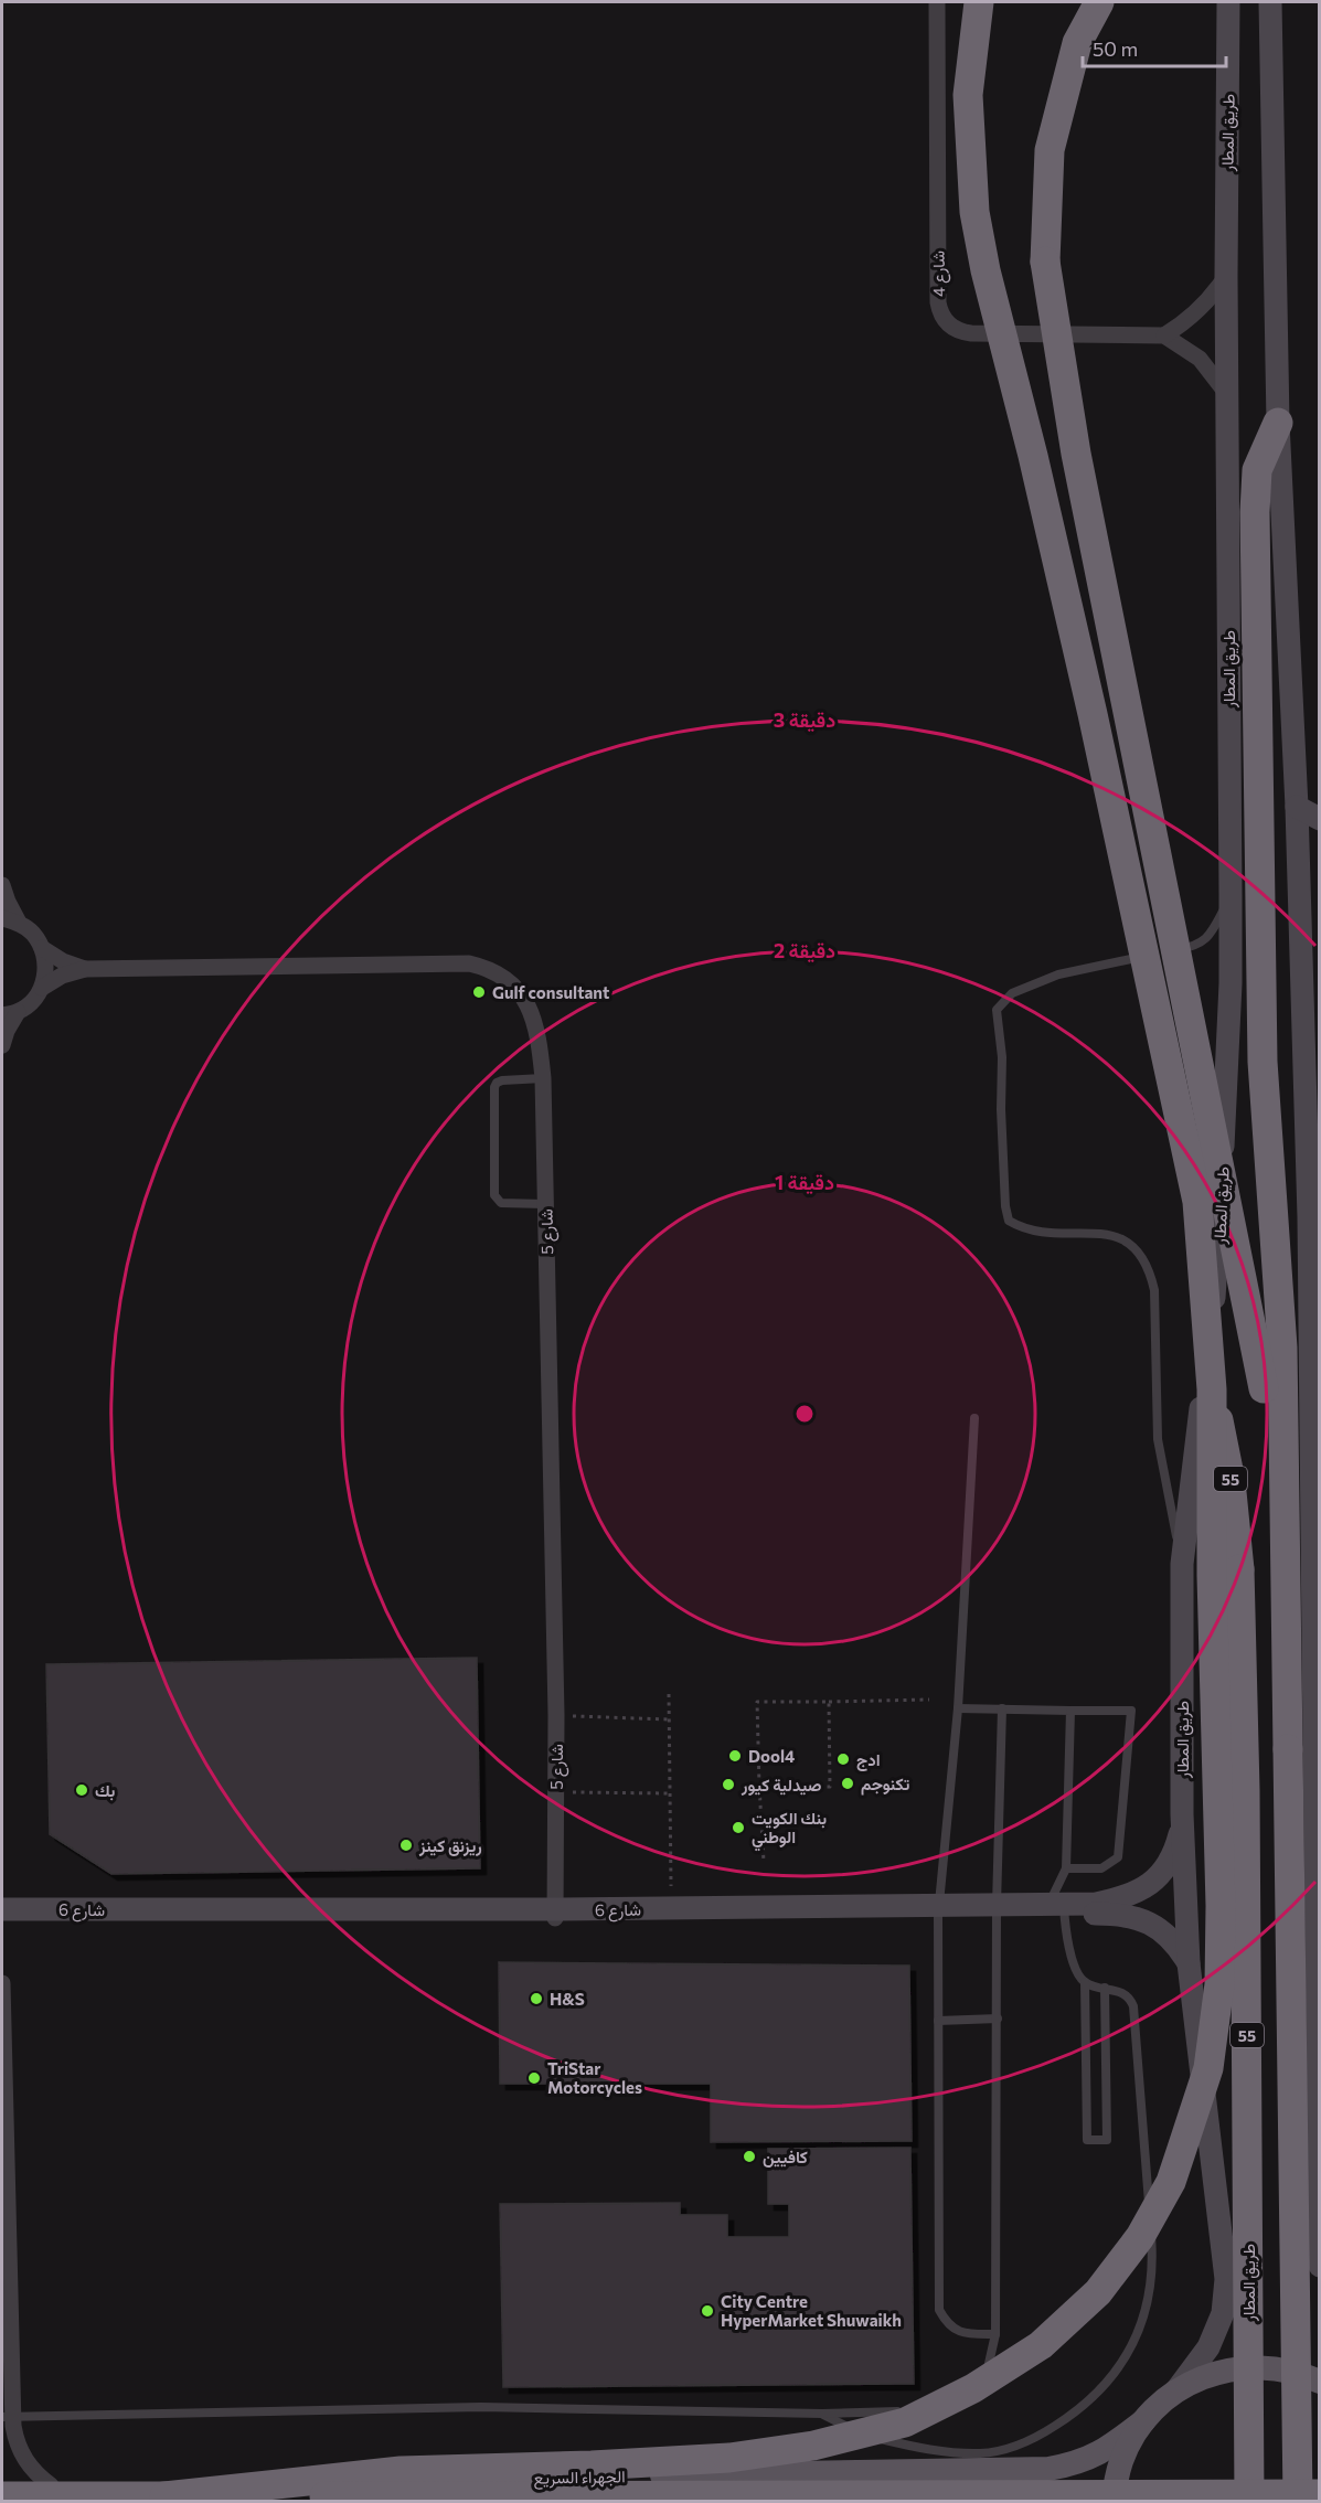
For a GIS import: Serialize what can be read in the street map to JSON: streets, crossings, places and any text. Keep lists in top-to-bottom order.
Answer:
{
  "streets": {
    "highway": ["طريق المطار", "55", "الجهراء السريع"],
    "main road": ["شارع 6"],
    "street": ["شارع 4", "شارع 5"]
  },
  "crossings": [
    ["طريق المطار", "55"],
    ["طريق المطار", "شارع 6"],
    ["شارع 5", "شارع 6"],
    ["55", "الجهراء السريع"]
  ],
  "places": [
    "Gulf consultant",
    "Dool4",
    "ادج",
    "تكنوجم",
    "صيدلية كيور",
    "بك",
    "بنك الكويت الوطني",
    "ريزنق كينز",
    "H&S",
    "TriStar Motorcycles",
    "كافيين",
    "City Centre HyperMarket Shuwaikh"
  ],
  "scale_bar": "50 m",
  "rings": ["3 دقيقة", "2 دقيقة", "1 دقيقة"]
}
